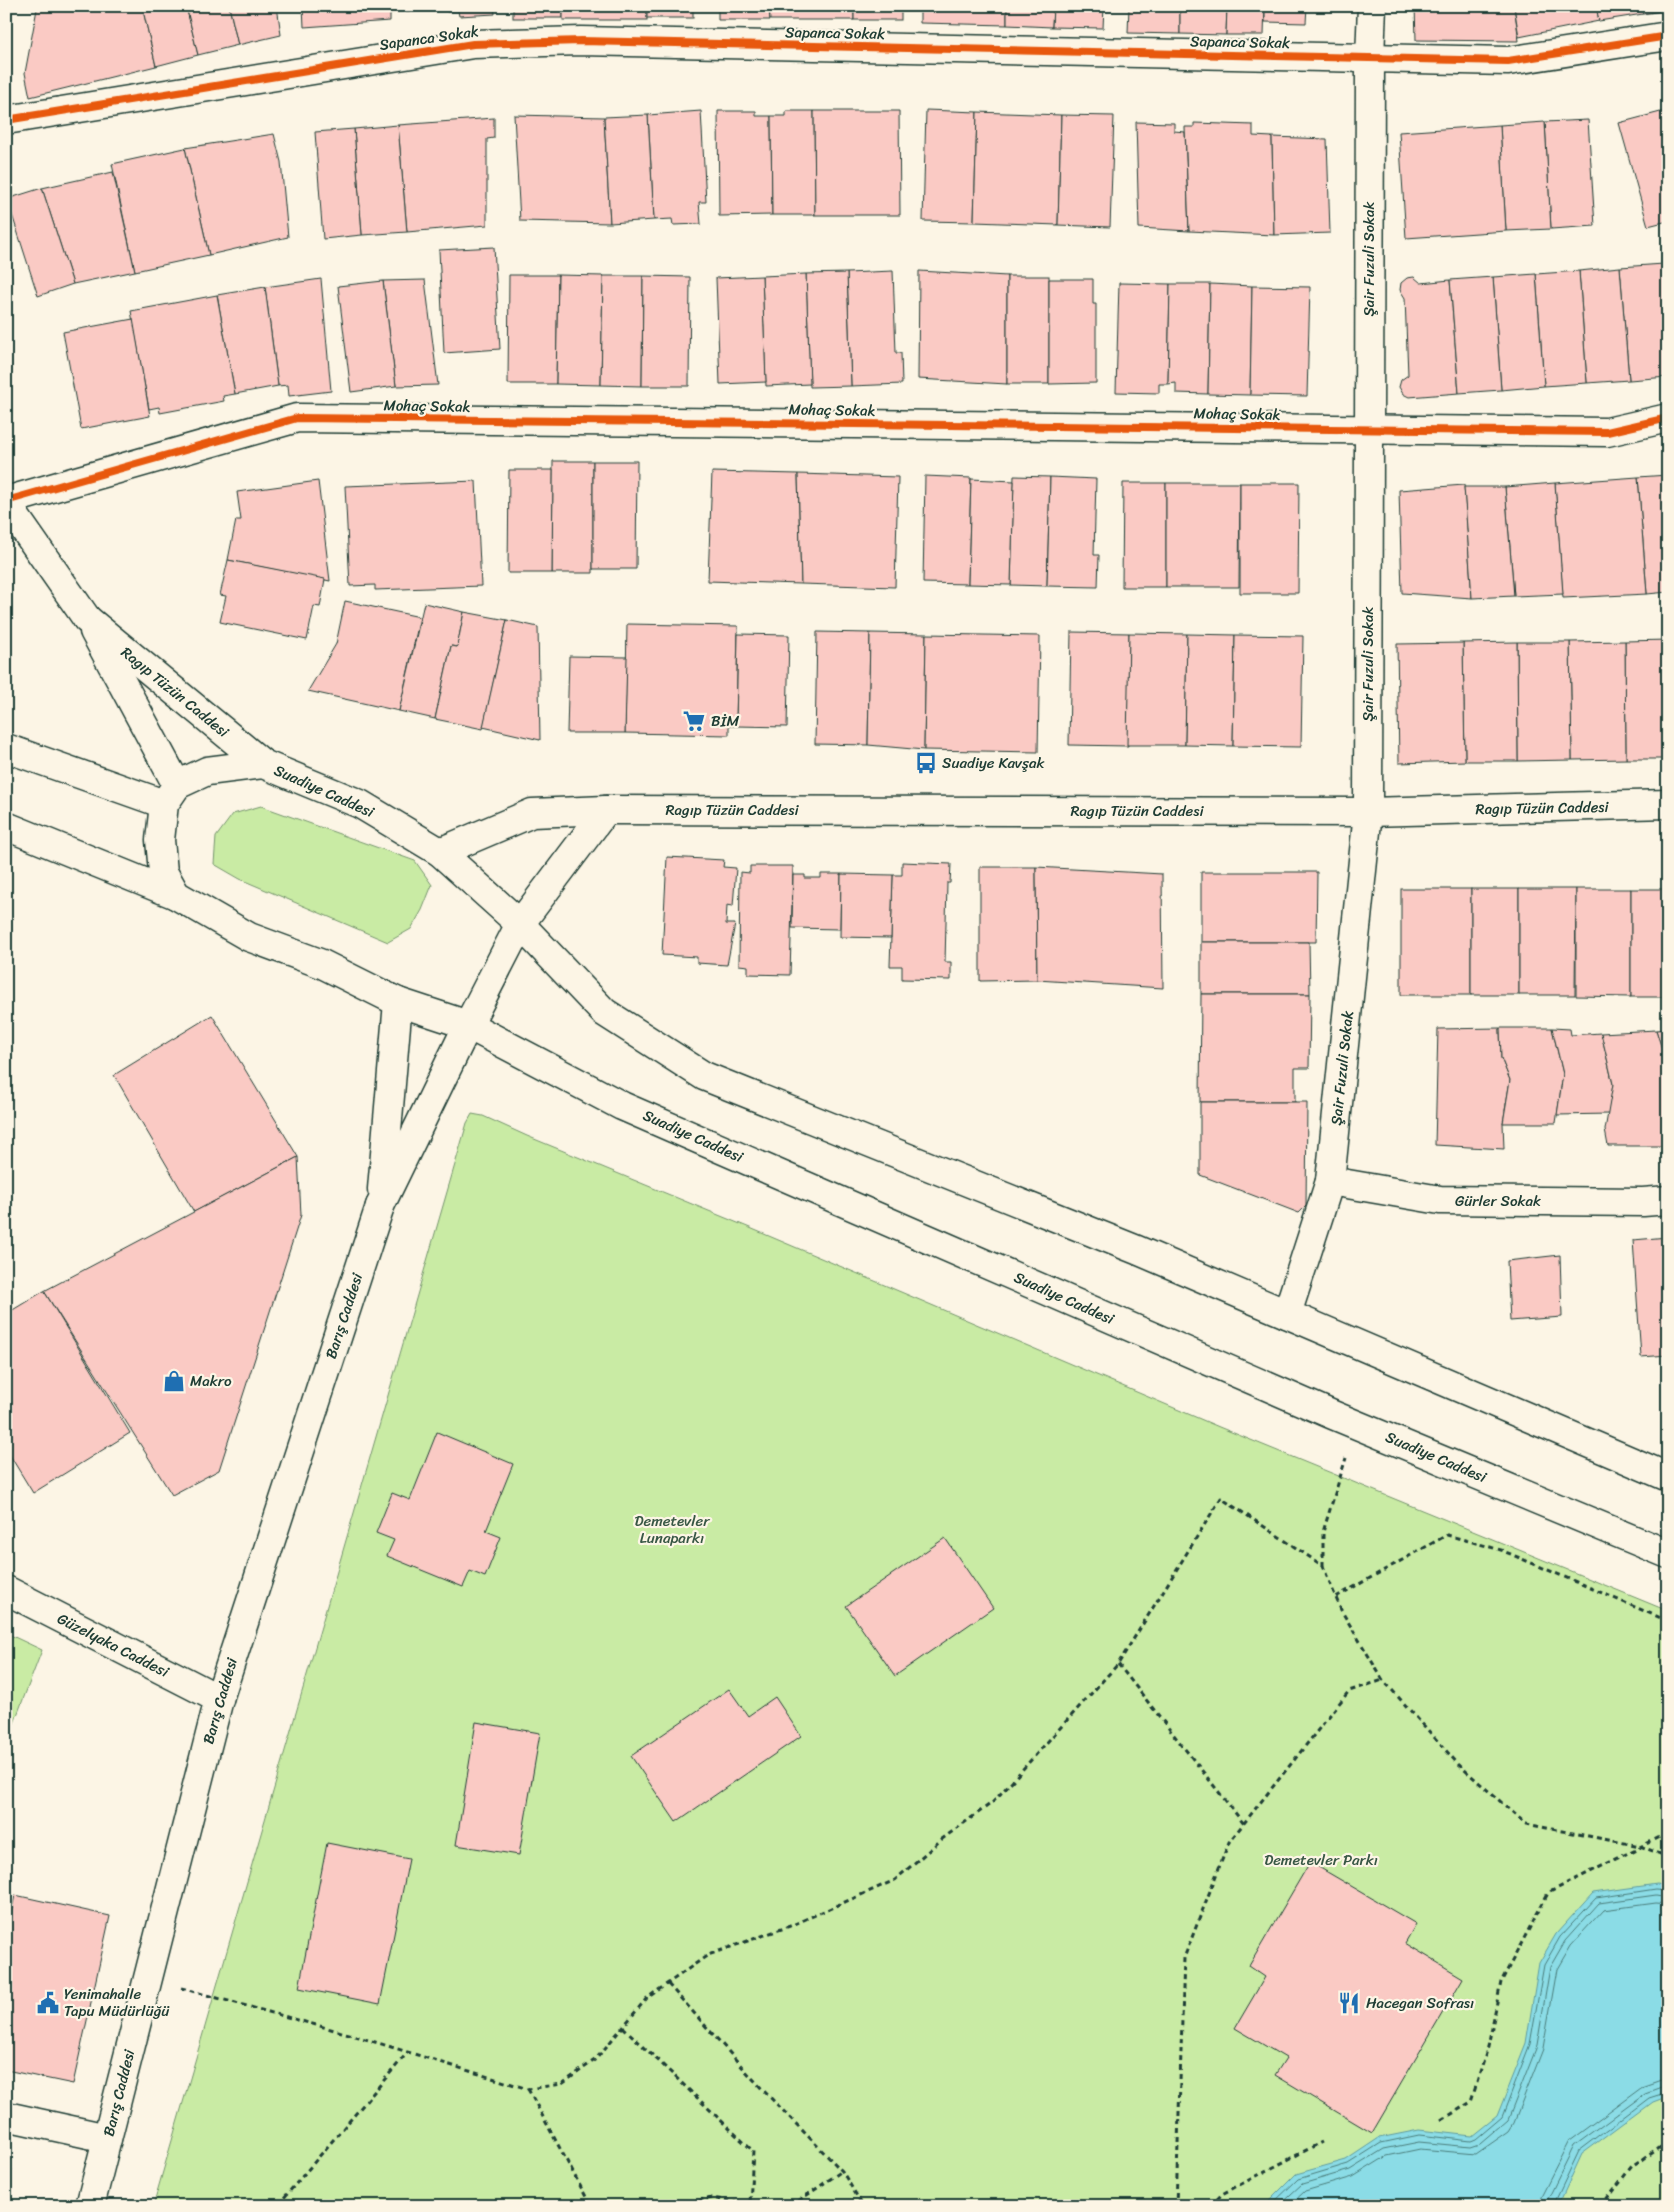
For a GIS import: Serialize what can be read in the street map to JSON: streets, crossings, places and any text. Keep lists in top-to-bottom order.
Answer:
{
  "streets": {
    "street": [
      "Sapanca Sokak",
      "Şair Fuzuli Sokak",
      "Mohaç Sokak",
      "Ragıp Tüzün Caddesi",
      "Suadiye Caddesi",
      "Gürler Sokak",
      "Barış Caddesi",
      "Güzelyaka Caddesi"
    ]
  },
  "crossings": [
    ["Sapanca Sokak", "Şair Fuzuli Sokak"],
    ["Şair Fuzuli Sokak", "Mohaç Sokak"],
    ["Şair Fuzuli Sokak", "Ragıp Tüzün Caddesi"],
    ["Şair Fuzuli Sokak", "Suadiye Caddesi"],
    ["Şair Fuzuli Sokak", "Gürler Sokak"],
    ["Mohaç Sokak", "Ragıp Tüzün Caddesi"],
    ["Ragıp Tüzün Caddesi", "Suadiye Caddesi"],
    ["Suadiye Caddesi", "Barış Caddesi"],
    ["Barış Caddesi", "Güzelyaka Caddesi"]
  ],
  "parks": ["Demetevler Lunaparkı", "Demetevler Parkı"],
  "places": {
    "supermarket": ["BİM"],
    "bus stop": ["Suadiye Kavşak"],
    "shop": ["Makro"],
    "public building": ["Yenimahalle Tapu Müdürlüğü"],
    "restaurant": ["Hacegan Sofrası"]
  }
}
